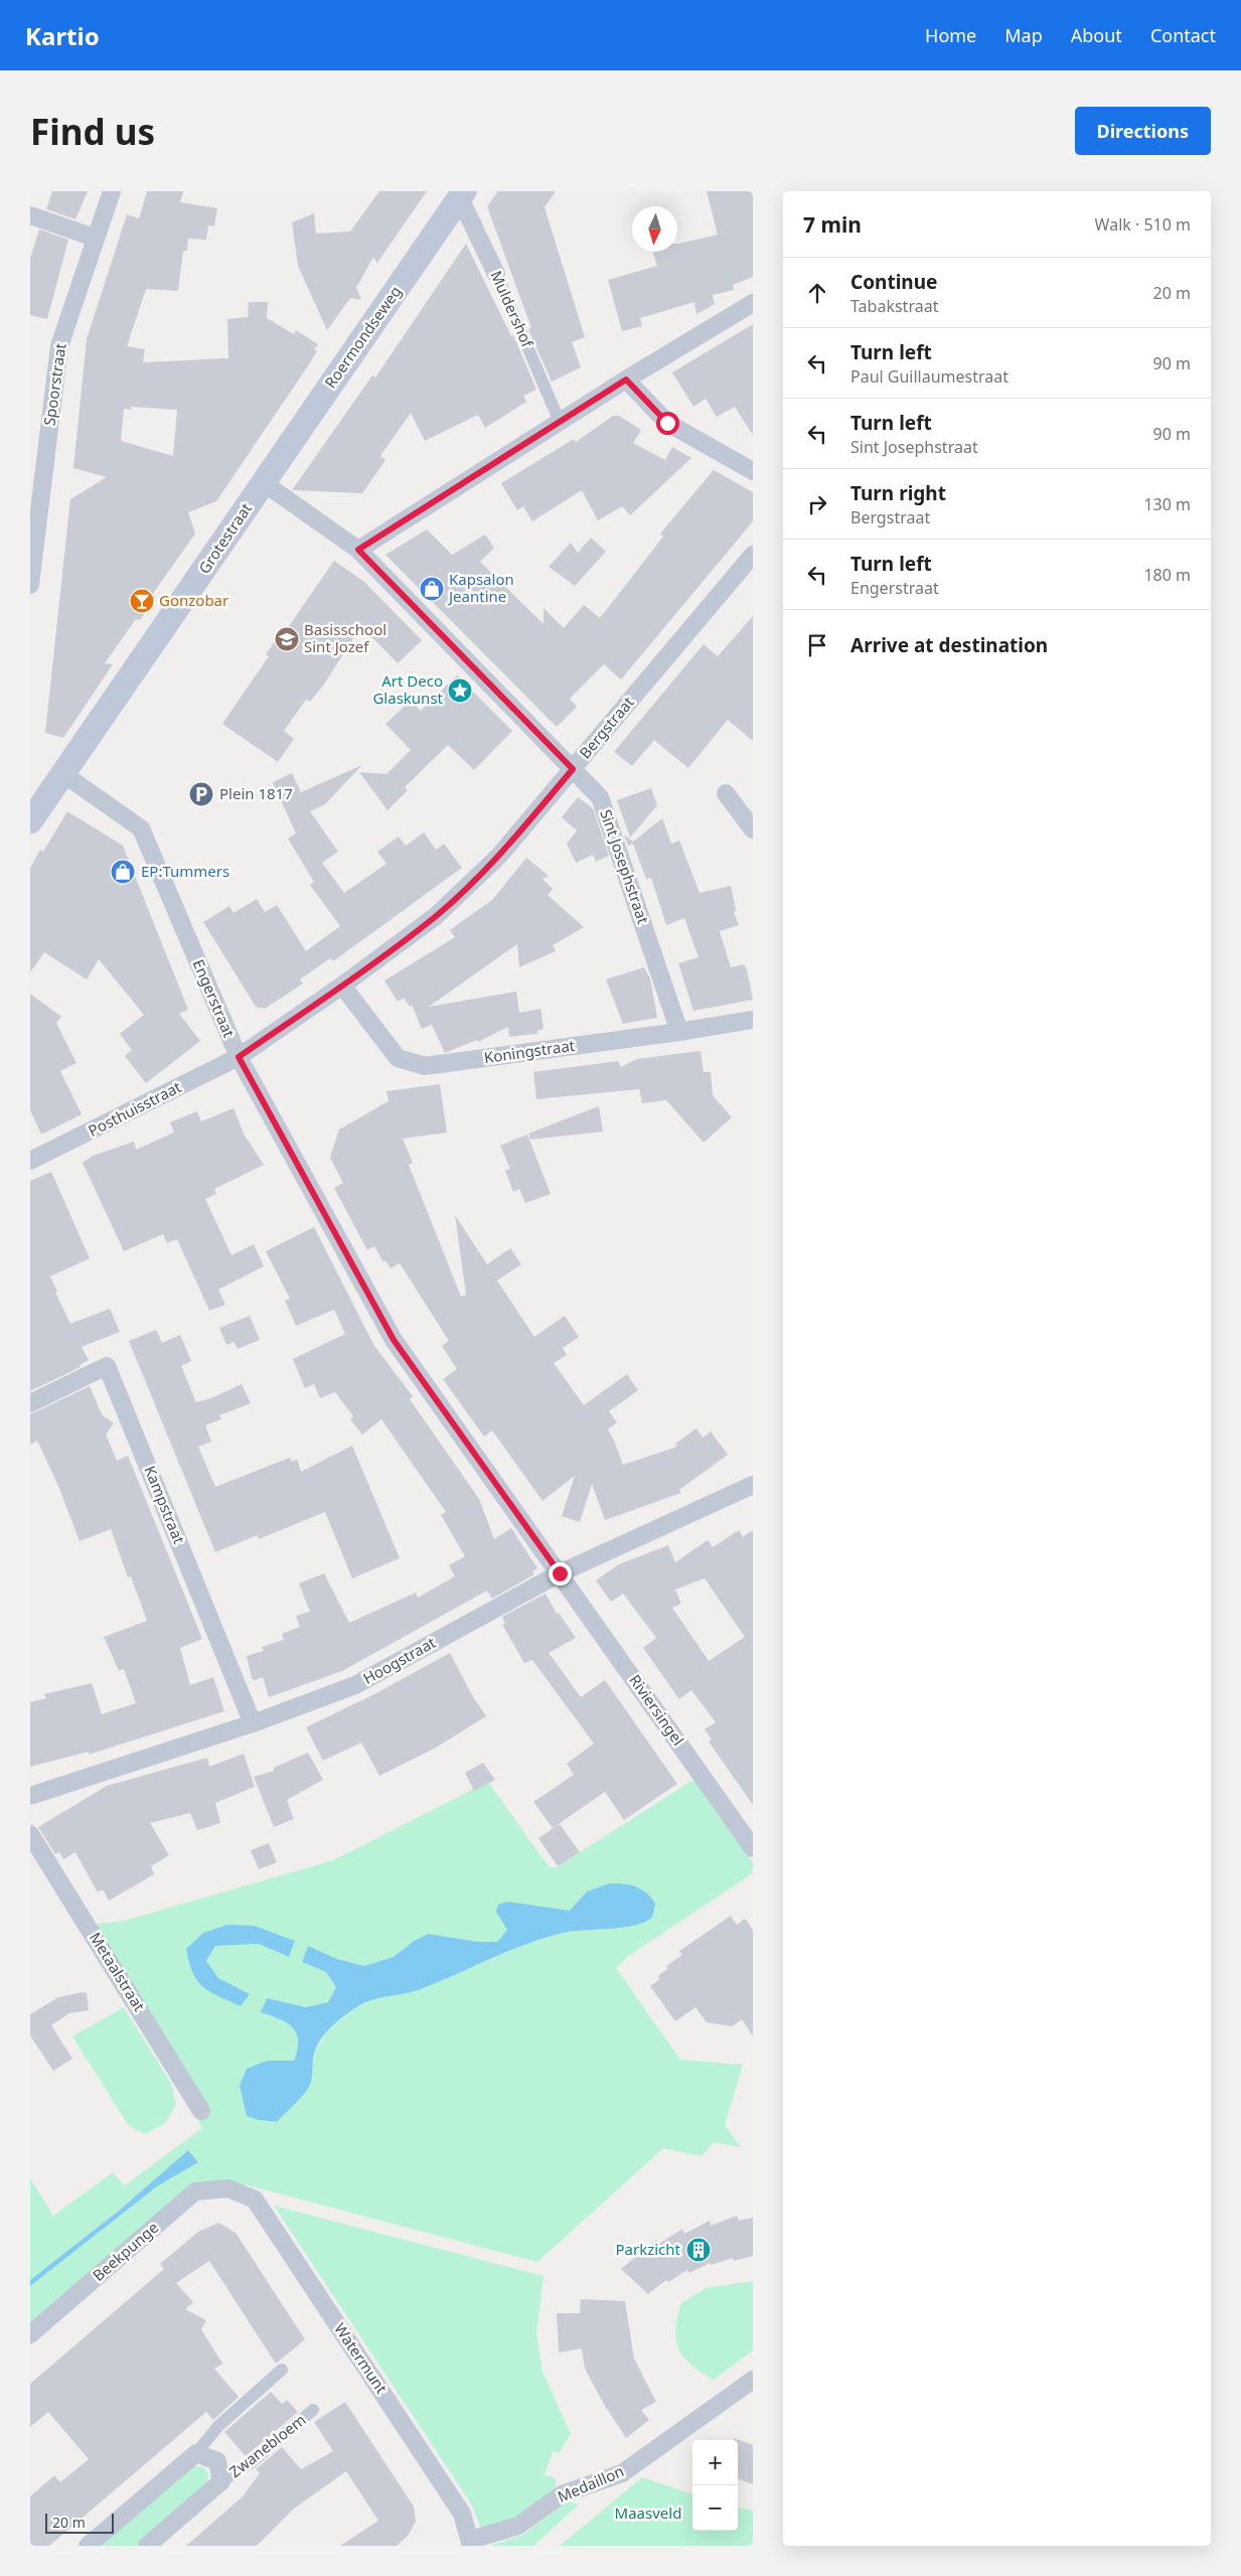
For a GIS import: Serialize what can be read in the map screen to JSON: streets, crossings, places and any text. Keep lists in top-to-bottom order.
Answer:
{
  "streets": {
    "main road": ["Roermondseweg", "Grotestraat"],
    "street": [
      "Muldershof",
      "Spoorstraat",
      "Bergstraat",
      "Sint Josephstraat",
      "Engerstraat",
      "Koningstraat",
      "Posthuisstraat",
      "Kampstraat",
      "Hoogstraat",
      "Riviersingel",
      "Metaalstraat",
      "Beekpunge",
      "Watermunt",
      "Zwanebloem",
      "Medaillon"
    ]
  },
  "crossings": [
    ["Muldershof", "Roermondseweg"],
    ["Roermondseweg", "Grotestraat"],
    ["Roermondseweg", "Sint Josephstraat"],
    ["Grotestraat", "Sint Josephstraat"],
    ["Grotestraat", "Engerstraat"],
    ["Bergstraat", "Sint Josephstraat"],
    ["Bergstraat", "Engerstraat"],
    ["Bergstraat", "Koningstraat"],
    ["Bergstraat", "Posthuisstraat"],
    ["Sint Josephstraat", "Koningstraat"],
    ["Engerstraat", "Posthuisstraat"],
    ["Engerstraat", "Hoogstraat"],
    ["Engerstraat", "Riviersingel"],
    ["Kampstraat", "Hoogstraat"],
    ["Hoogstraat", "Riviersingel"],
    ["Beekpunge", "Watermunt"],
    ["Watermunt", "Medaillon"]
  ],
  "parks": ["Maasveld"],
  "places": {
    "shop": ["Kapsalon Jeantine", "EP:Tummers"],
    "bar": ["Gonzobar"],
    "school or university": ["Basisschool Sint Jozef"],
    "place": ["Art Deco Glaskunst"],
    "parking": ["Plein 1817"],
    "building": ["Parkzicht"]
  },
  "scale_bar": "20 m",
  "north": "bottom",
  "page": {
    "header": "Kartio",
    "nav": [
      "Home",
      "Map",
      "About",
      "Contact"
    ],
    "buttons": "Directions",
    "title": "Find us",
    "heading": ["7 min", "Walk · 510 m"],
    "list": [
      ["Continue", "Tabakstraat", "20 m"],
      ["Turn left", "Paul Guillaumestraat", "90 m"],
      ["Turn left", "Sint Josephstraat", "90 m"],
      ["Turn right", "Bergstraat", "130 m"],
      ["Turn left", "Engerstraat", "180 m"],
      "Arrive at destination"
    ],
    "map_buttons": ["+", "−"],
    "scale": "20 m"
  }
}
